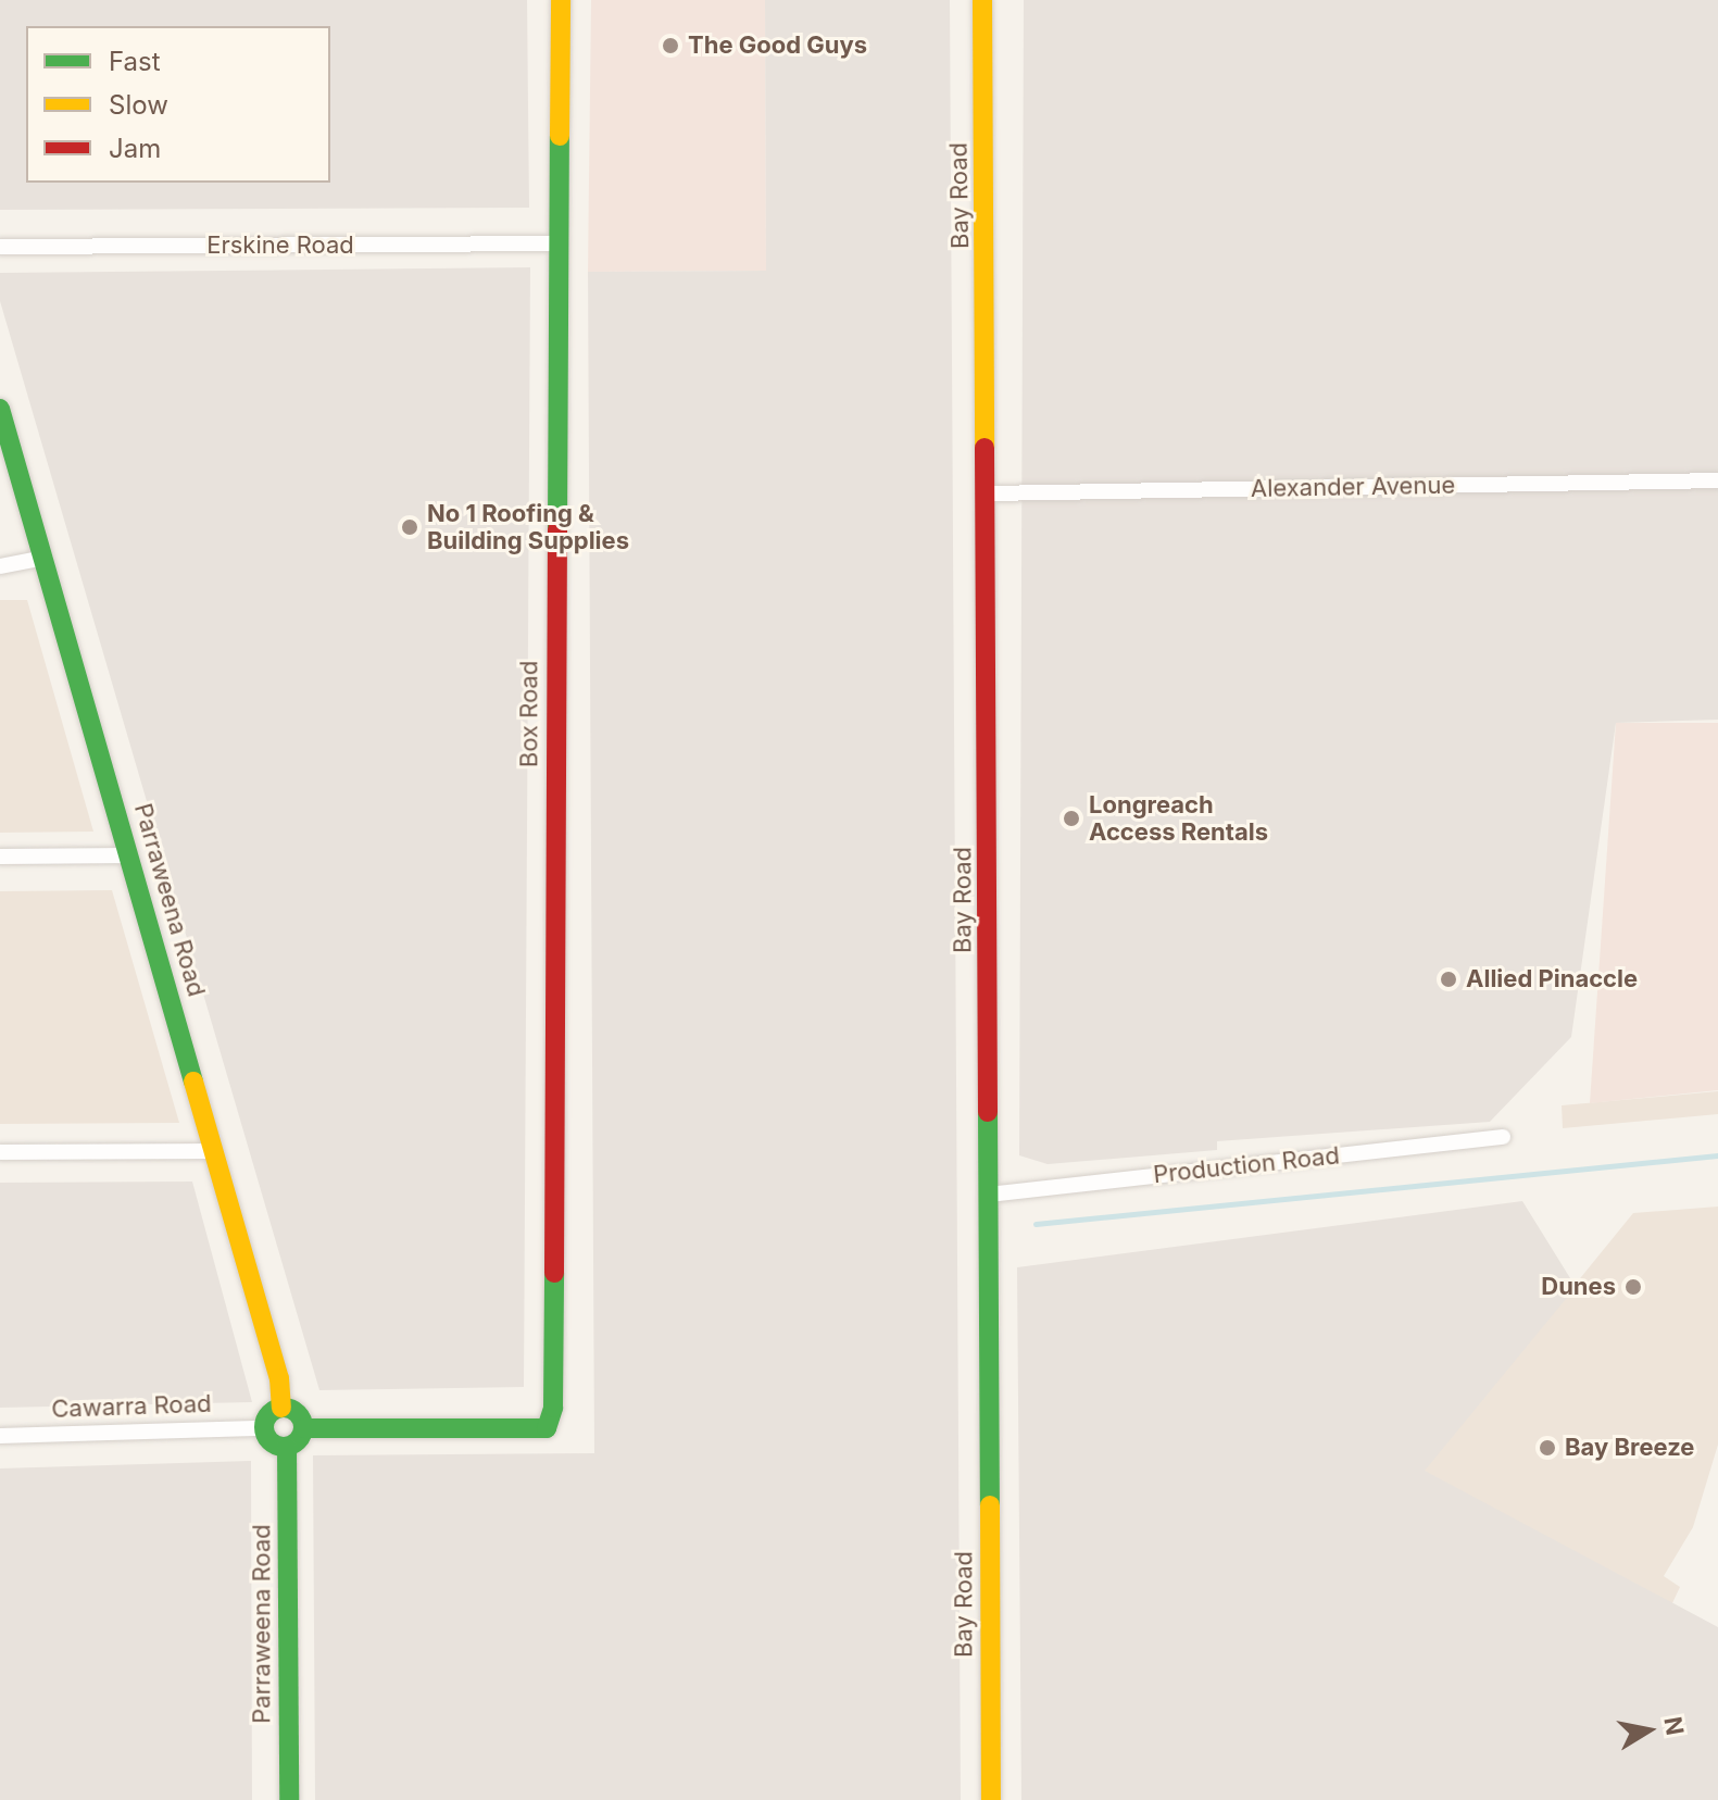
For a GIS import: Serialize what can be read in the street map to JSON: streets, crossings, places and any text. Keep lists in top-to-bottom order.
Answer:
{
  "streets": {
    "street": [
      "Bay Road",
      "Erskine Road",
      "Alexander Avenue",
      "Box Road",
      "Parraweena Road",
      "Production Road",
      "Cawarra Road"
    ]
  },
  "crossings": [
    ["Bay Road", "Alexander Avenue"],
    ["Bay Road", "Production Road"],
    ["Erskine Road", "Box Road"],
    ["Box Road", "Parraweena Road"],
    ["Box Road", "Cawarra Road"],
    ["Parraweena Road", "Cawarra Road"]
  ],
  "places": [
    "The Good Guys",
    "No 1 Roofing & Building Supplies",
    "Longreach Access Rentals",
    "Allied Pinaccle",
    "Dunes",
    "Bay Breeze"
  ],
  "legend": ["Fast", "Slow", "Jam"],
  "north": "right"
}
